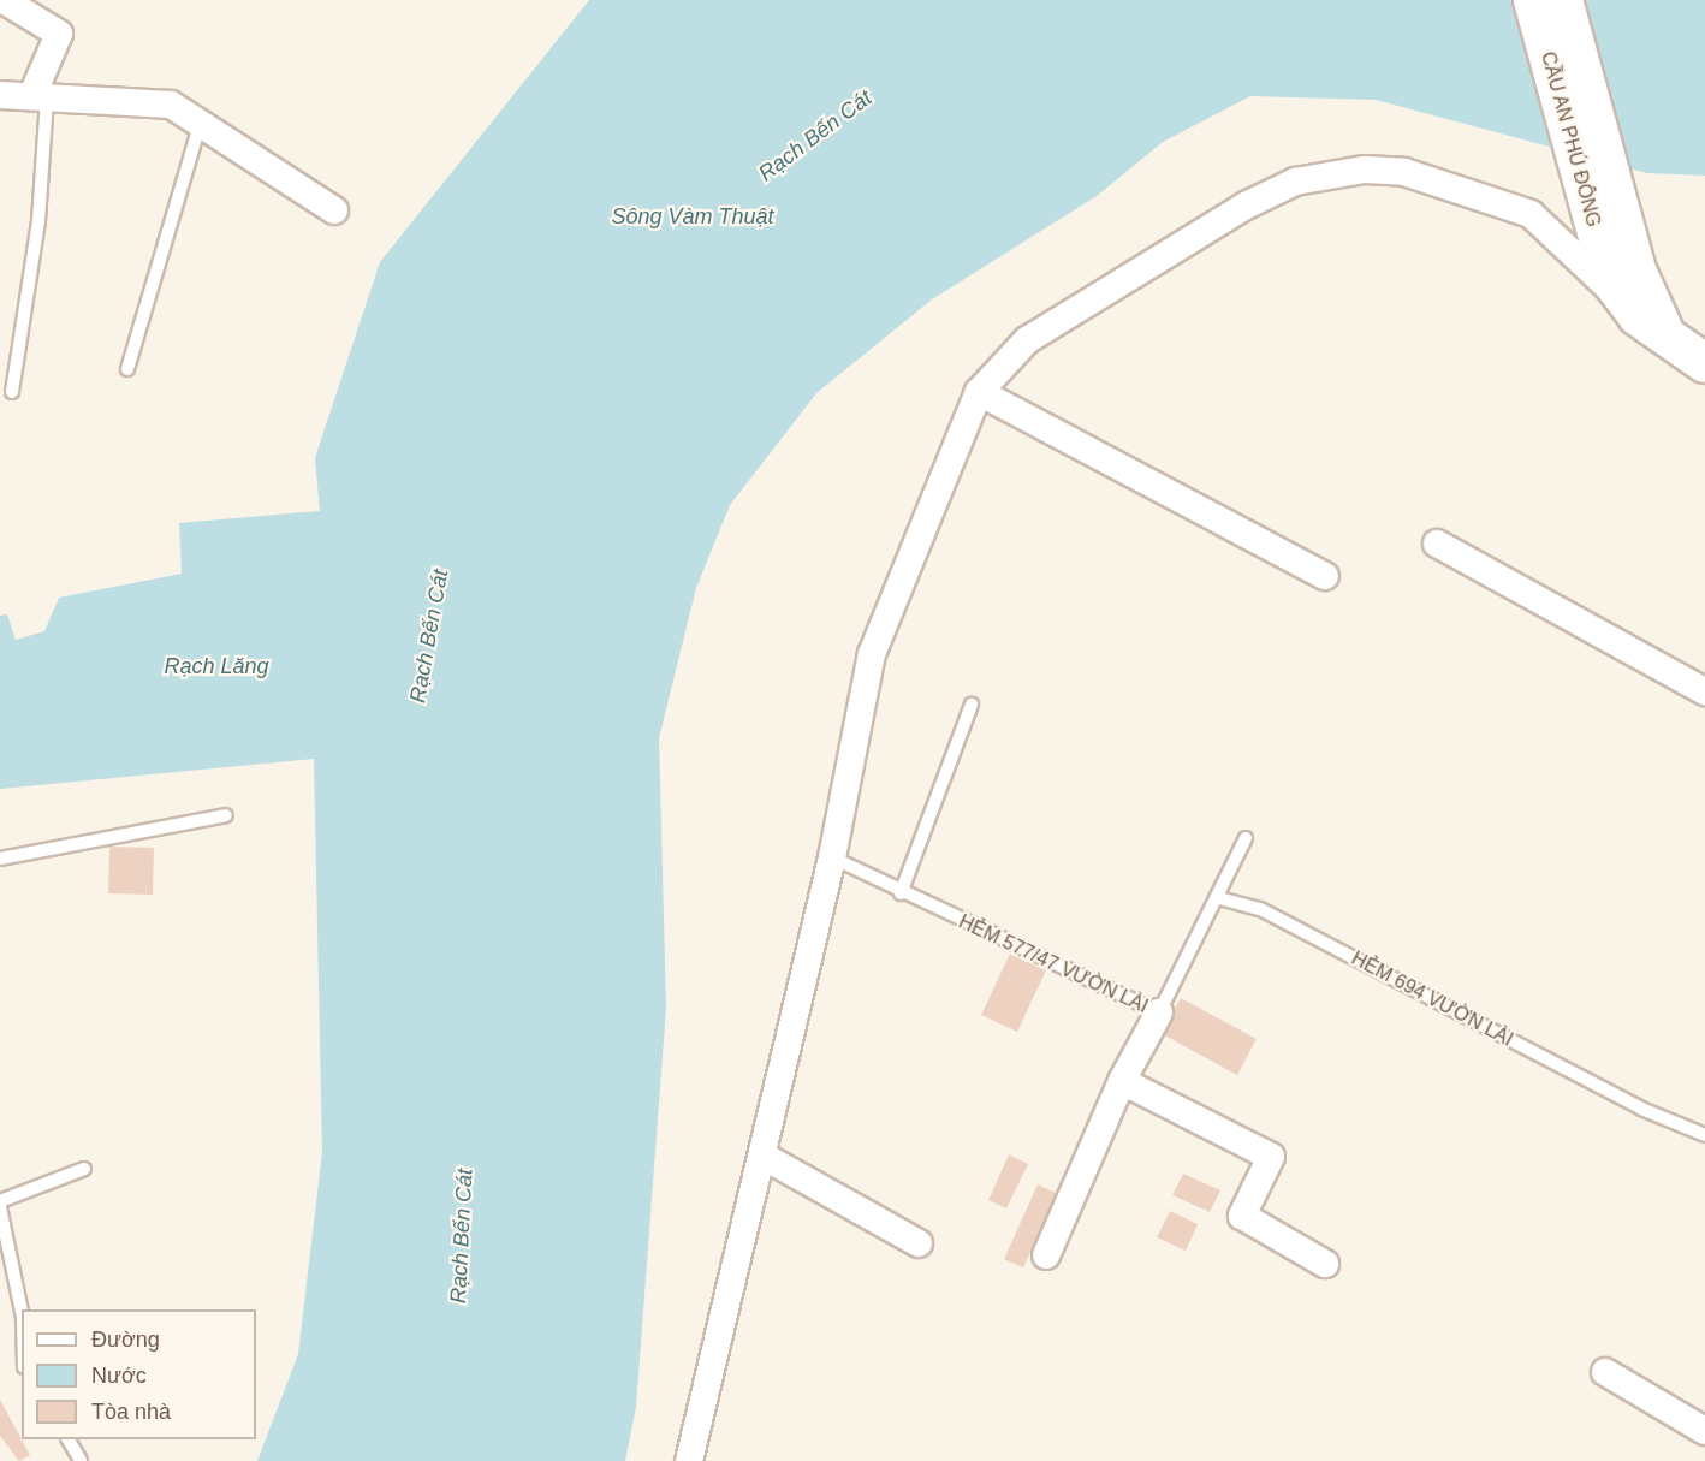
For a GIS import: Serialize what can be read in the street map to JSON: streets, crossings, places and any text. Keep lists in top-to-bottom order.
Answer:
{
  "streets": {
    "main road": ["CẦU AN PHÚ ĐÔNG"],
    "lane": ["HẺM 577/47 VƯỜN LÀI", "HẺM 694 VƯỜN LÀI"]
  },
  "crossings": [
    ["HẺM 577/47 VƯỜN LÀI", "HẺM 694 VƯỜN LÀI"]
  ],
  "water": ["Rạch Bến Cát", "Sông Vàm Thuật", "Rạch Lăng"],
  "legend": ["Đường", "Nước", "Tòa nhà"]
}
